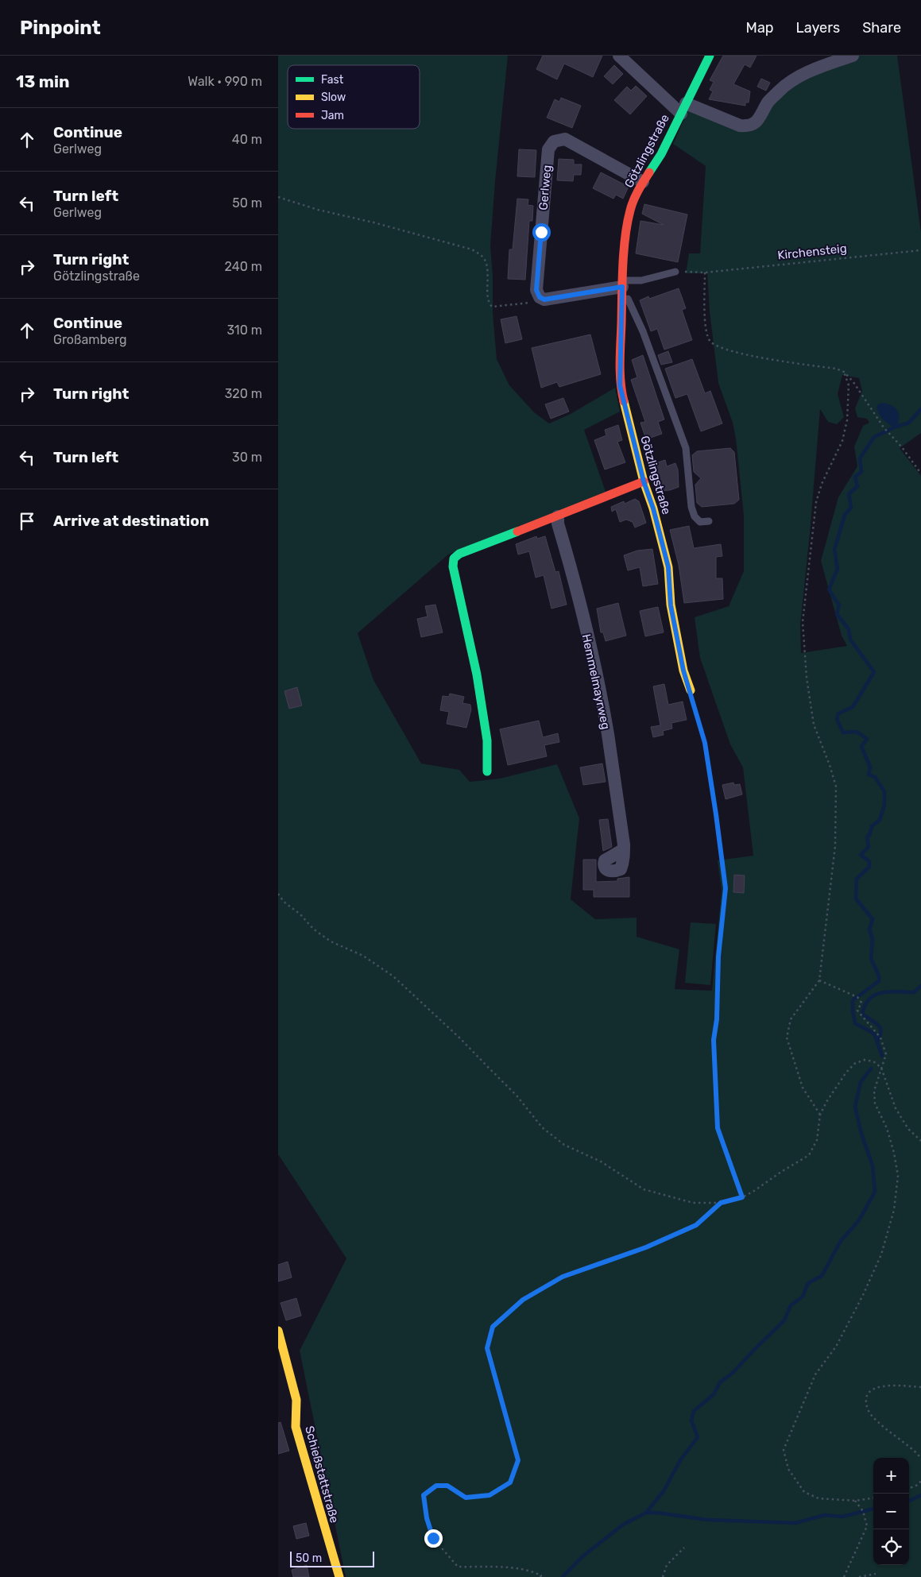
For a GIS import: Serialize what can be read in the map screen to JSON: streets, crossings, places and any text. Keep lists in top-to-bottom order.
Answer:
{
  "streets": {
    "street": [
      "Götzlingstraße",
      "Gerlweg",
      "Hemmelmayrweg",
      "Schießstattstraße"
    ],
    "path": ["Kirchensteig"]
  },
  "crossings": [
    ["Götzlingstraße", "Gerlweg"]
  ],
  "legend": ["Fast", "Slow", "Jam"],
  "scale_bar": "50 m",
  "page": {
    "header": "Pinpoint",
    "nav": ["Map", "Layers", "Share"],
    "heading": ["13 min", "Walk · 990 m"],
    "list": [
      ["Continue", "Gerlweg", "40 m"],
      ["Turn left", "Gerlweg", "50 m"],
      ["Turn right", "Götzlingstraße", "240 m"],
      ["Continue", "Großamberg", "310 m"],
      ["Turn right", "320 m"],
      ["Turn left", "30 m"],
      "Arrive at destination"
    ],
    "map_buttons": ["+", "−"],
    "scale": "50 m"
  }
}
